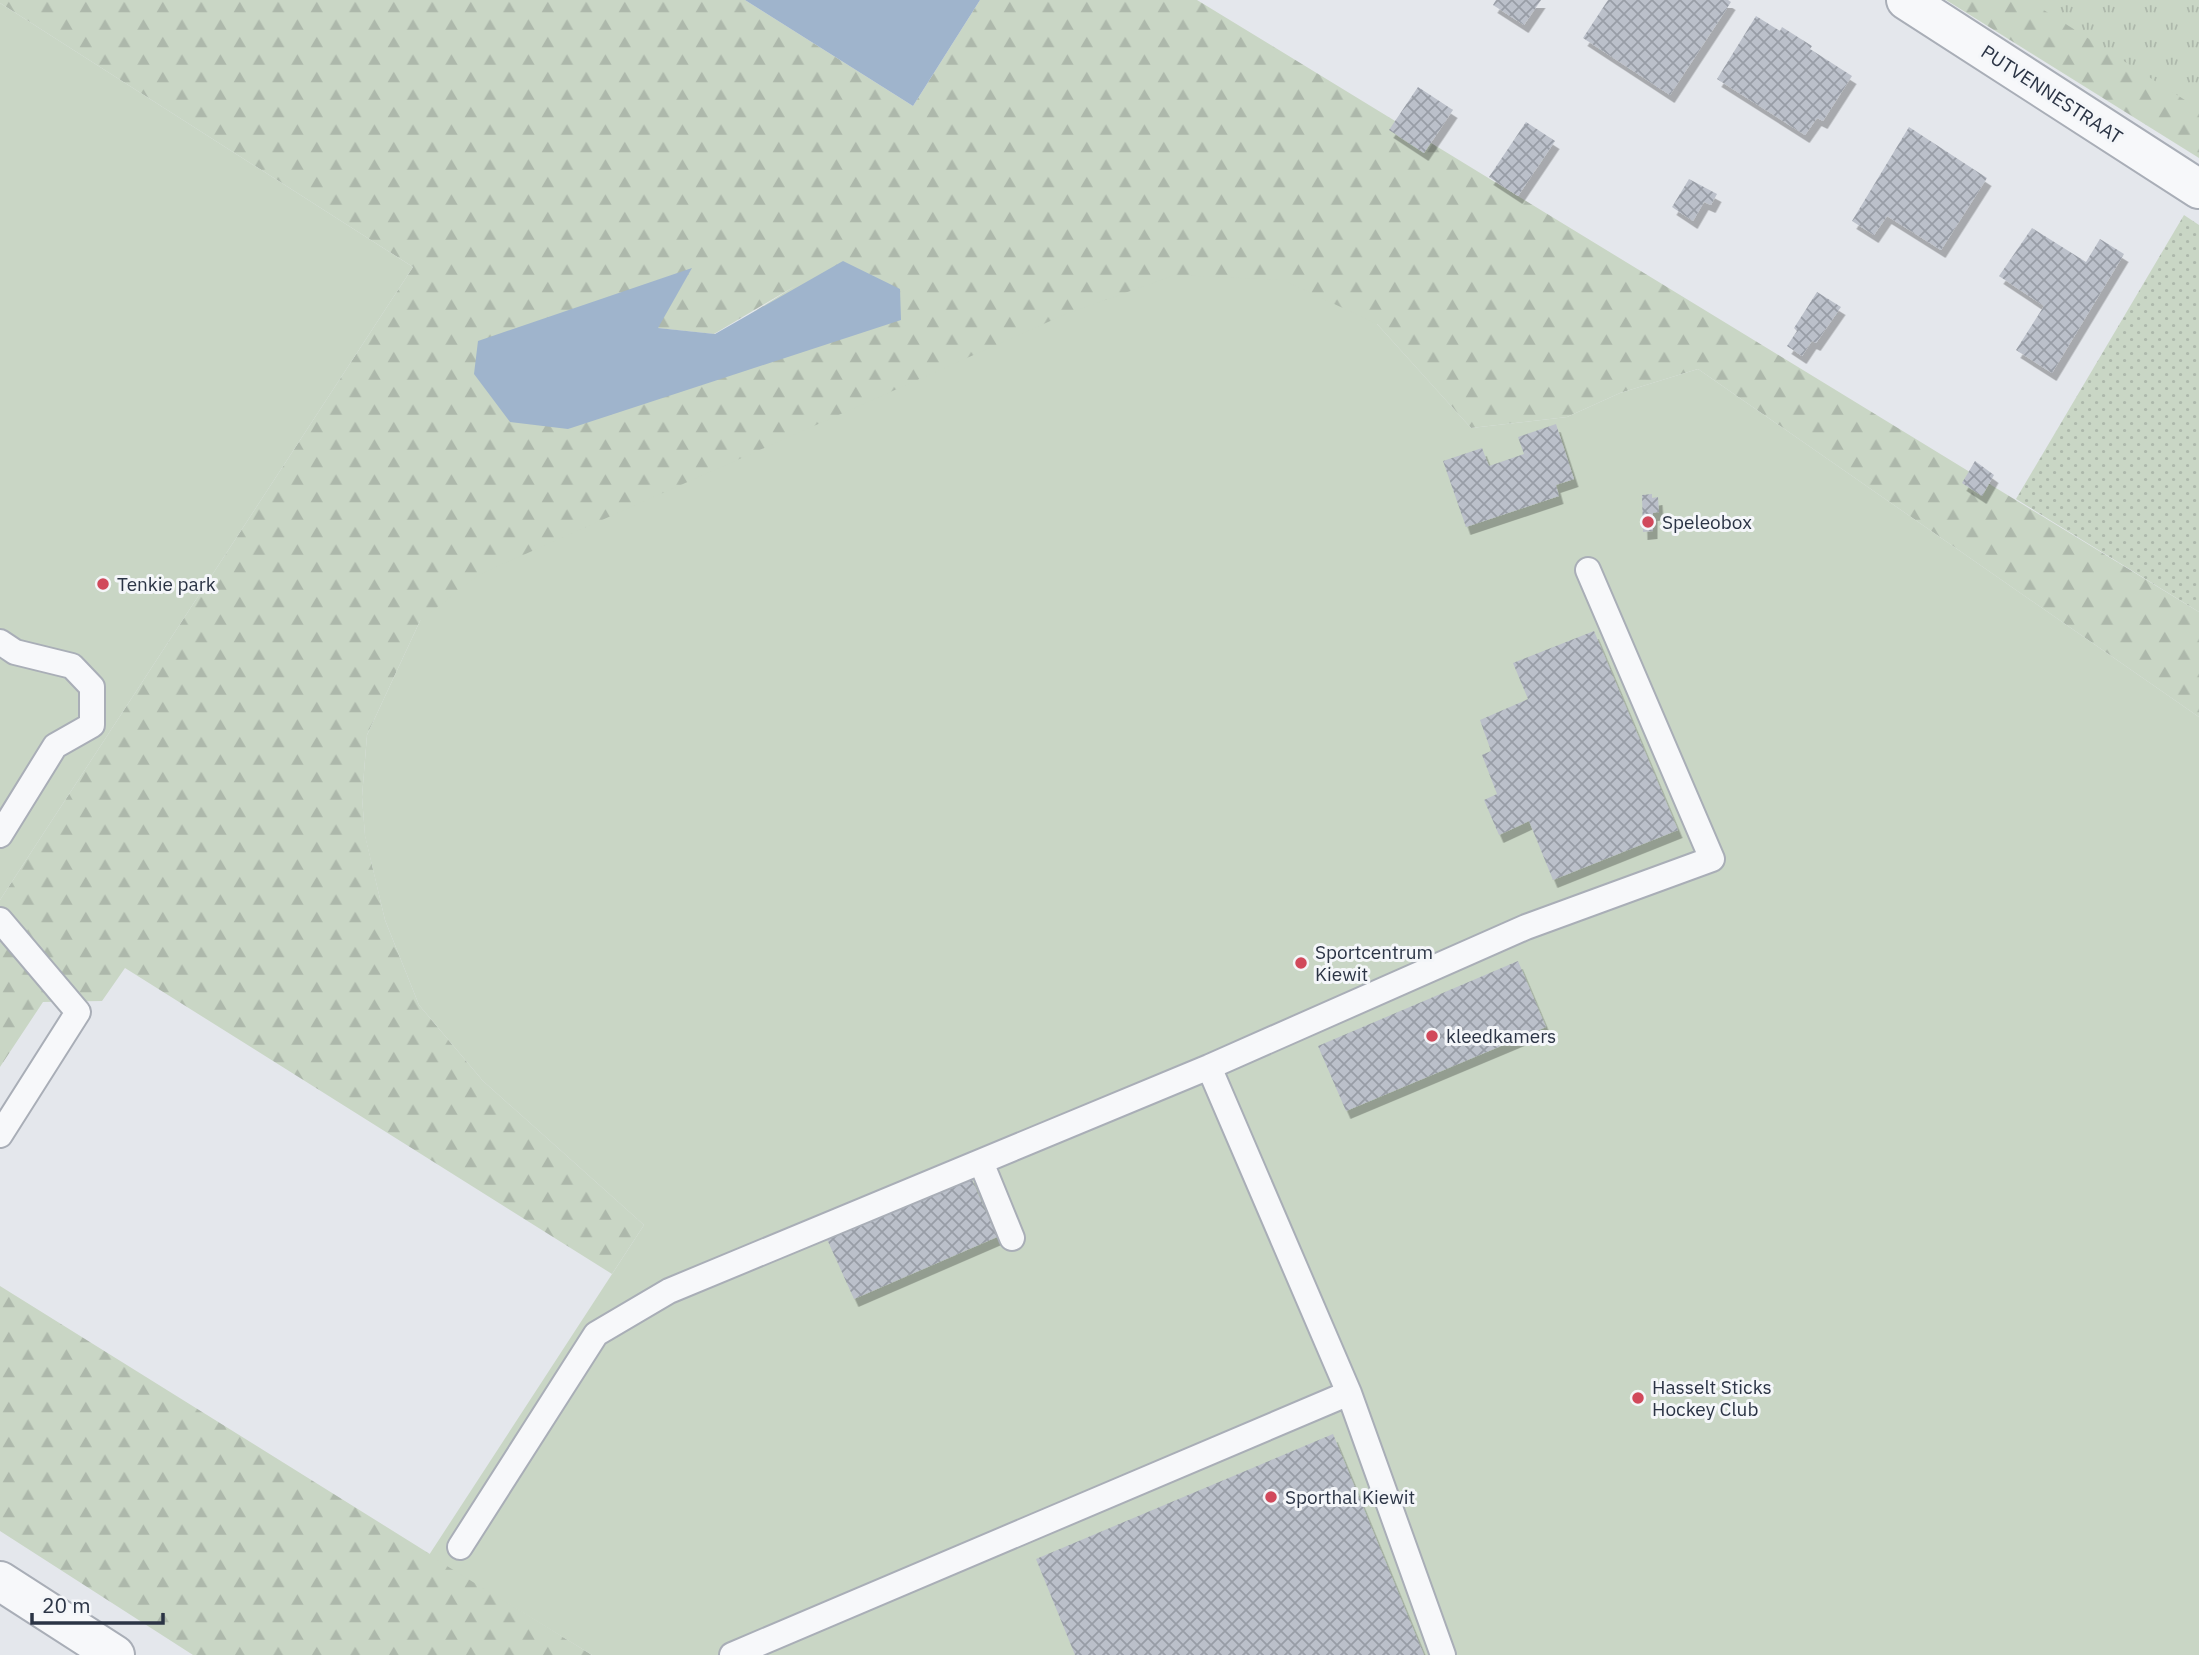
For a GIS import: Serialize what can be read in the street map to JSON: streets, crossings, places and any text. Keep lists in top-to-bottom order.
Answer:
{
  "streets": {
    "street": ["PUTVENNESTRAAT"]
  },
  "places": [
    "Speleobox",
    "Tenkie park",
    "Sportcentrum Kiewit",
    "kleedkamers",
    "Hasselt Sticks Hockey Club",
    "Sporthal Kiewit"
  ],
  "scale_bar": "20 m"
}
